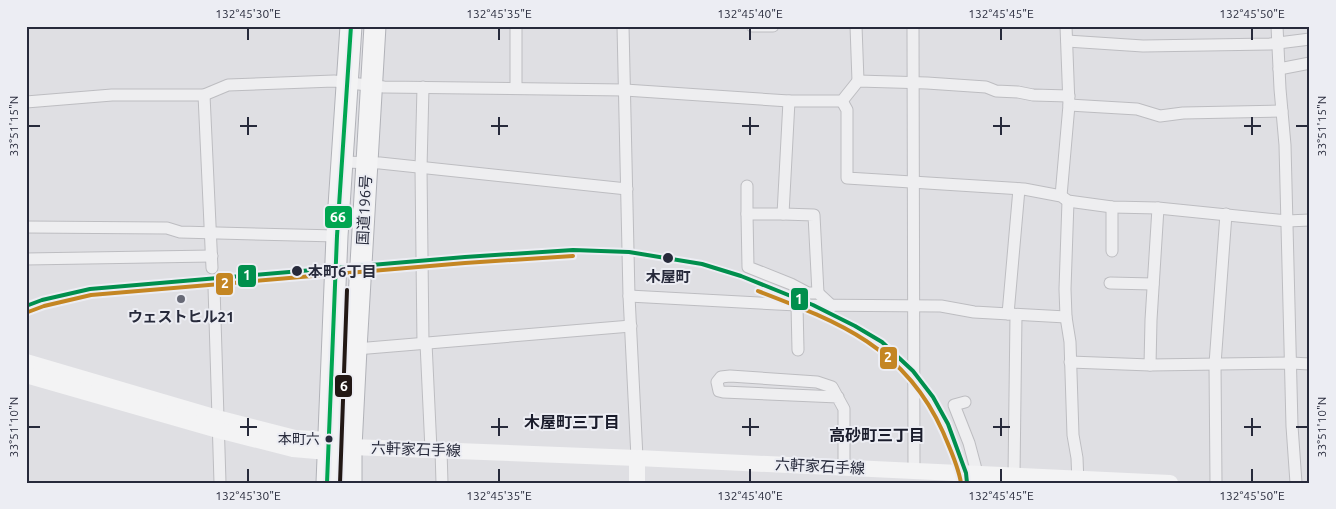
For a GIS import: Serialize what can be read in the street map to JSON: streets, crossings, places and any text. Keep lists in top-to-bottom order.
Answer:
{
  "streets": {
    "highway": ["国道196号"],
    "main road": ["六軒家石手線"]
  },
  "crossings": [
    ["国道196号", "六軒家石手線"]
  ],
  "districts": ["木屋町三丁目", "高砂町三丁目"],
  "places": [
    "木屋町",
    "本町6丁目",
    "ウェストヒル21",
    "本町六"
  ],
  "lines": [
    "transit line 66",
    "transit line 1",
    "transit line 2",
    "transit line 6"
  ],
  "coordinates": [
    "132°45'30\"E",
    "132°45'35\"E",
    "132°45'40\"E",
    "132°45'45\"E",
    "132°45'50\"E",
    "33°51'15\"N",
    "33°51'10\"N"
  ]
}
